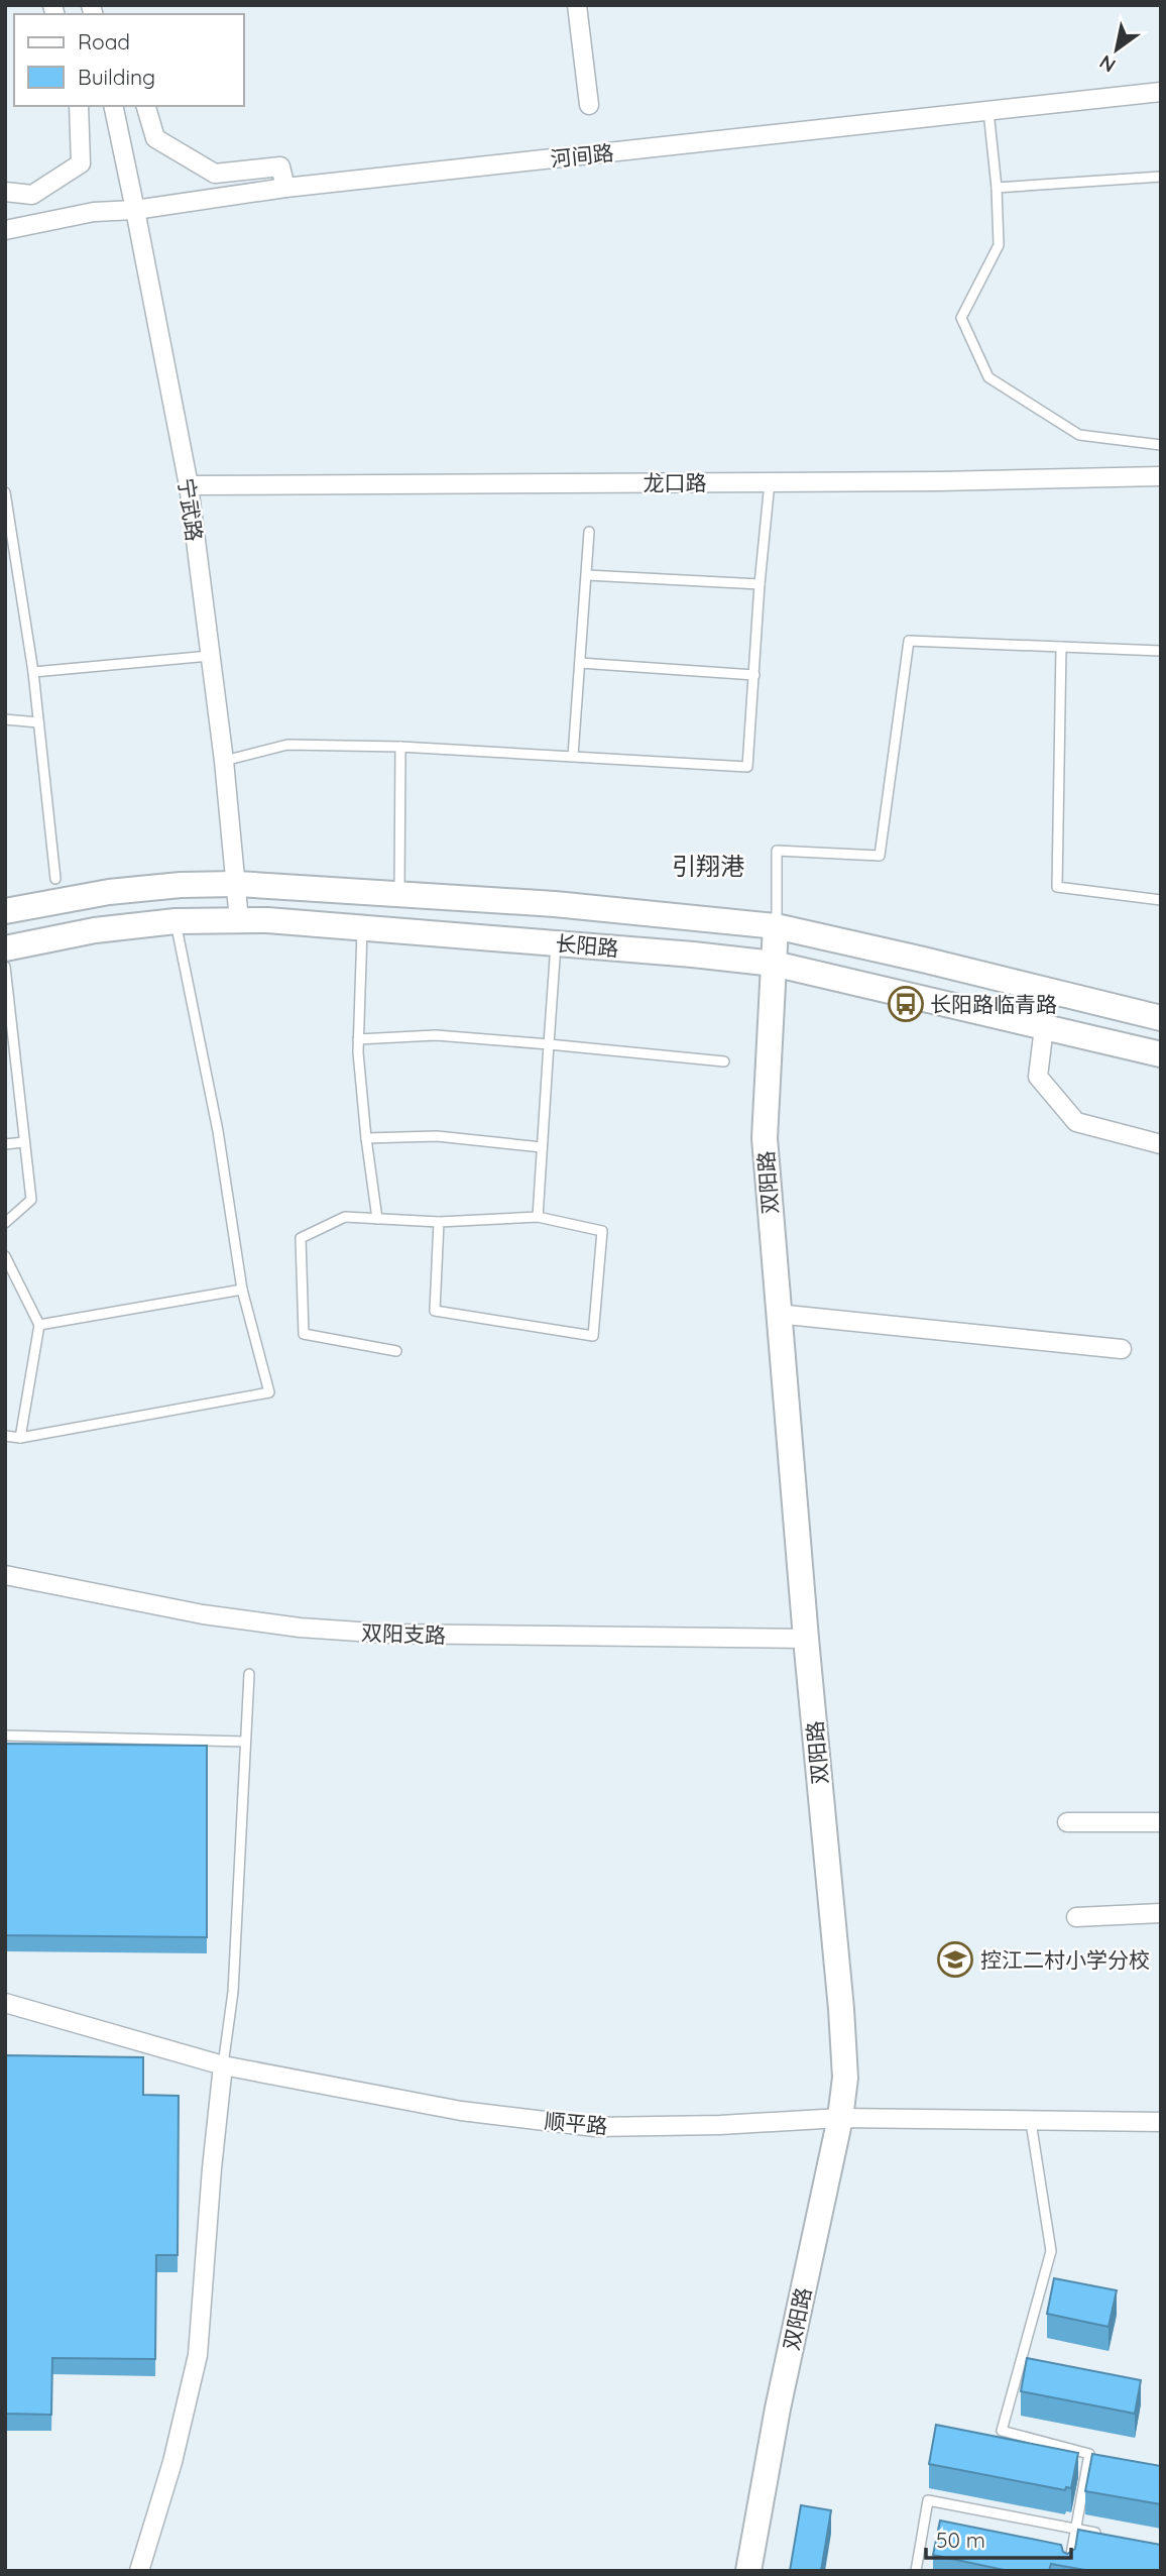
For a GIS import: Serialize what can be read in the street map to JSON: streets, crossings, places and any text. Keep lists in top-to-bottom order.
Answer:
{
  "streets": {
    "main road": ["长阳路", "双阳路"],
    "street": [
      "河间路",
      "龙口路",
      "宁武路",
      "双阳支路",
      "顺平路"
    ]
  },
  "crossings": [
    ["河间路", "宁武路"],
    ["龙口路", "宁武路"],
    ["宁武路", "长阳路"],
    ["长阳路", "双阳路"],
    ["双阳路", "双阳支路"],
    ["双阳路", "顺平路"]
  ],
  "districts": ["引翔港"],
  "places": {
    "bus stop": ["长阳路临青路"],
    "school or university": ["控江二村小学分校"]
  },
  "legend": ["Road", "Building"],
  "scale_bar": "50 m",
  "north": "bottom left"
}
